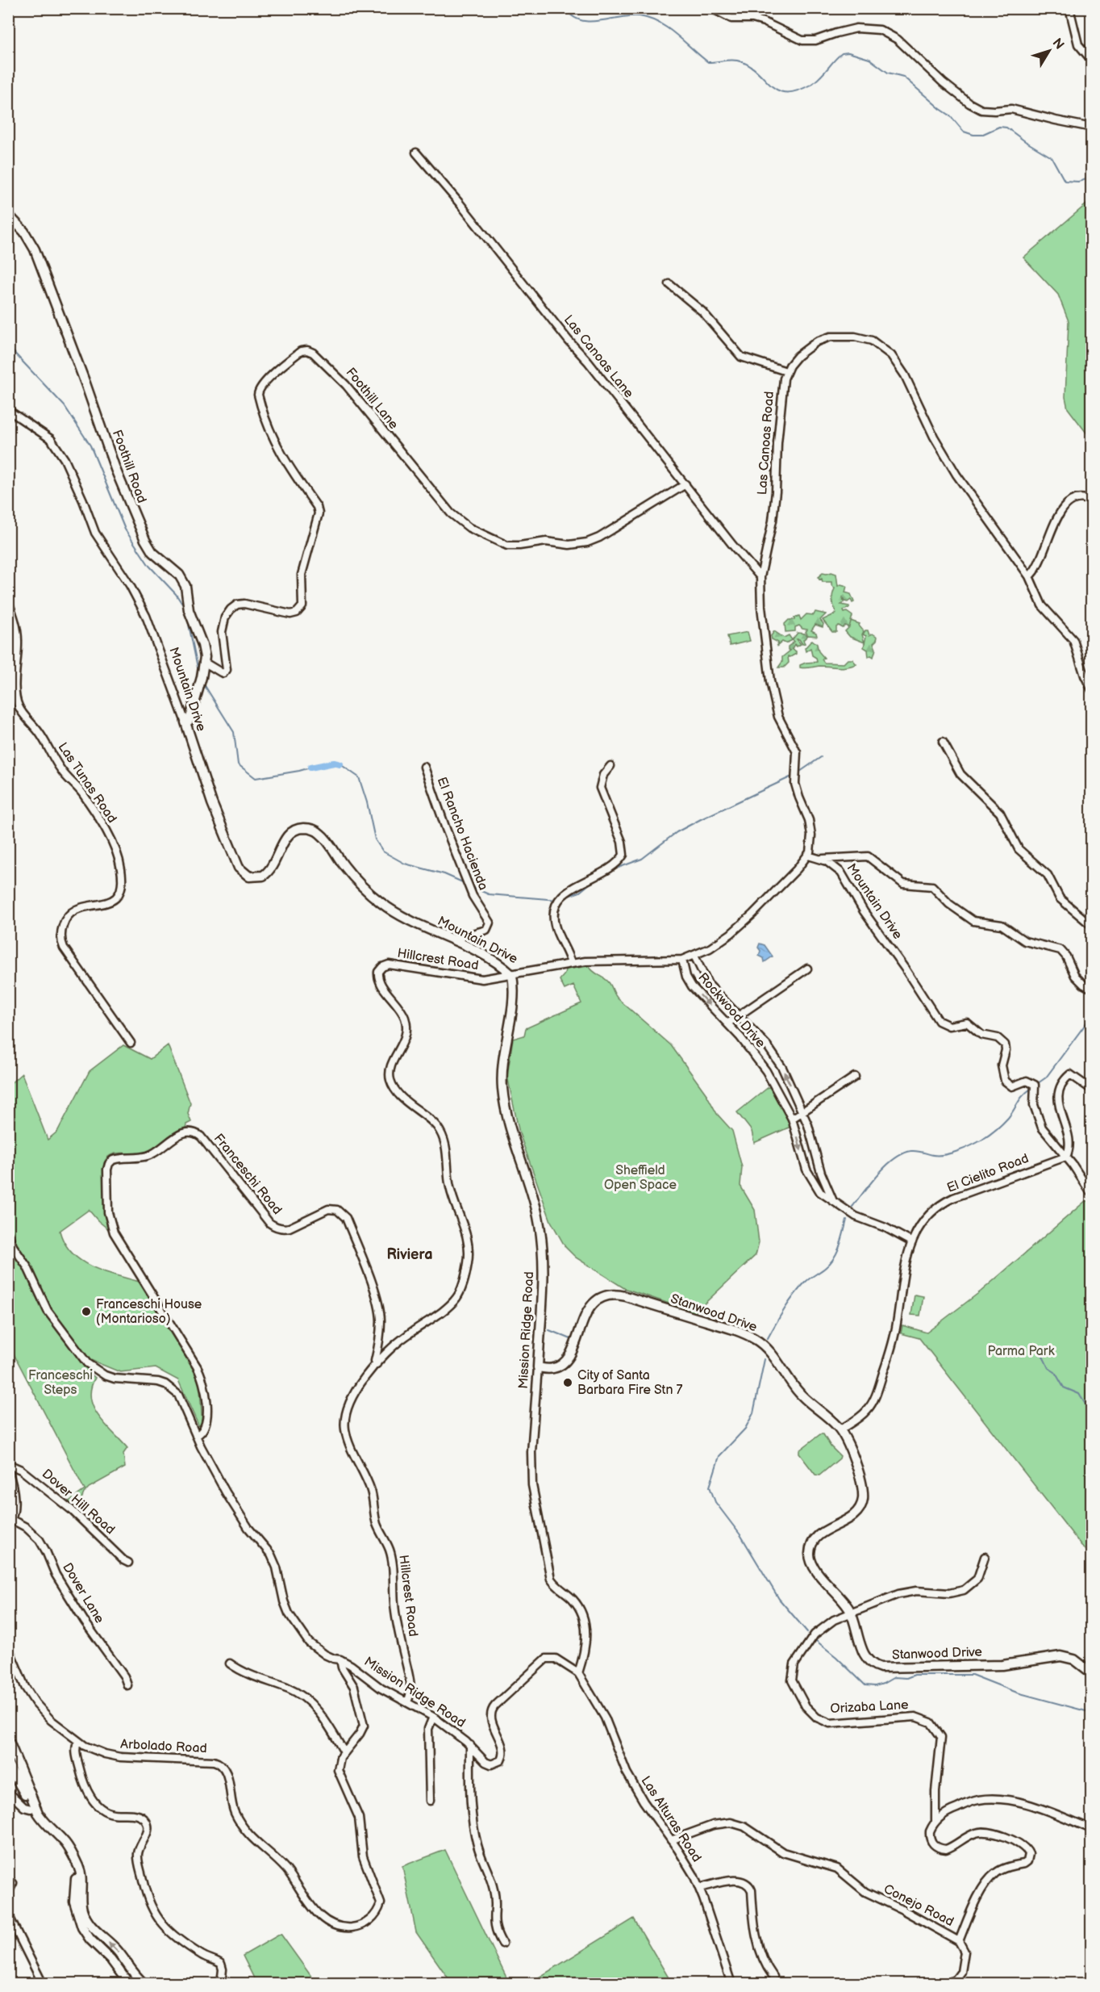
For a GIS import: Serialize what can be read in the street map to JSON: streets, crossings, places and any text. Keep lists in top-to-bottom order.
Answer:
{
  "streets": {
    "main road": [
      "Foothill Road",
      "Mountain Drive",
      "Stanwood Drive",
      "Mission Ridge Road"
    ],
    "street": [
      "Las Canoas Lane",
      "Foothill Lane",
      "Las Canoas Road",
      "Las Tunas Road",
      "El Rancho Hacienda",
      "Hillcrest Road",
      "Rockwood Drive",
      "El Cielito Road",
      "Franceschi Road",
      "Dover Hill Road",
      "Dover Lane",
      "Orizaba Lane",
      "Arbolado Road",
      "Las Alturas Road",
      "Conejo Road"
    ]
  },
  "crossings": [
    ["Las Canoas Lane", "Foothill Lane"],
    ["Las Canoas Lane", "Las Canoas Road"],
    ["Foothill Lane", "Foothill Road"],
    ["Las Canoas Road", "Mountain Drive"],
    ["Foothill Road", "Mountain Drive"],
    ["Mountain Drive", "El Rancho Hacienda"],
    ["Mountain Drive", "Hillcrest Road"],
    ["Mountain Drive", "Rockwood Drive"],
    ["Mountain Drive", "El Cielito Road"],
    ["Mountain Drive", "Mission Ridge Road"],
    ["Hillcrest Road", "Franceschi Road"],
    ["Hillcrest Road", "Mission Ridge Road"],
    ["Rockwood Drive", "El Cielito Road"],
    ["El Cielito Road", "Stanwood Drive"],
    ["Franceschi Road", "Mission Ridge Road"],
    ["Stanwood Drive", "Mission Ridge Road"],
    ["Stanwood Drive", "Orizaba Lane"],
    ["Mission Ridge Road", "Arbolado Road"],
    ["Mission Ridge Road", "Las Alturas Road"],
    ["Orizaba Lane", "Conejo Road"],
    ["Las Alturas Road", "Conejo Road"]
  ],
  "districts": ["Riviera"],
  "parks": ["Sheffield Open Space", "Parma Park", "Franceschi Steps"],
  "places": ["Franceschi House (Montarioso)", "City of Santa Barbara Fire Stn 7"],
  "north": "top right"
}
